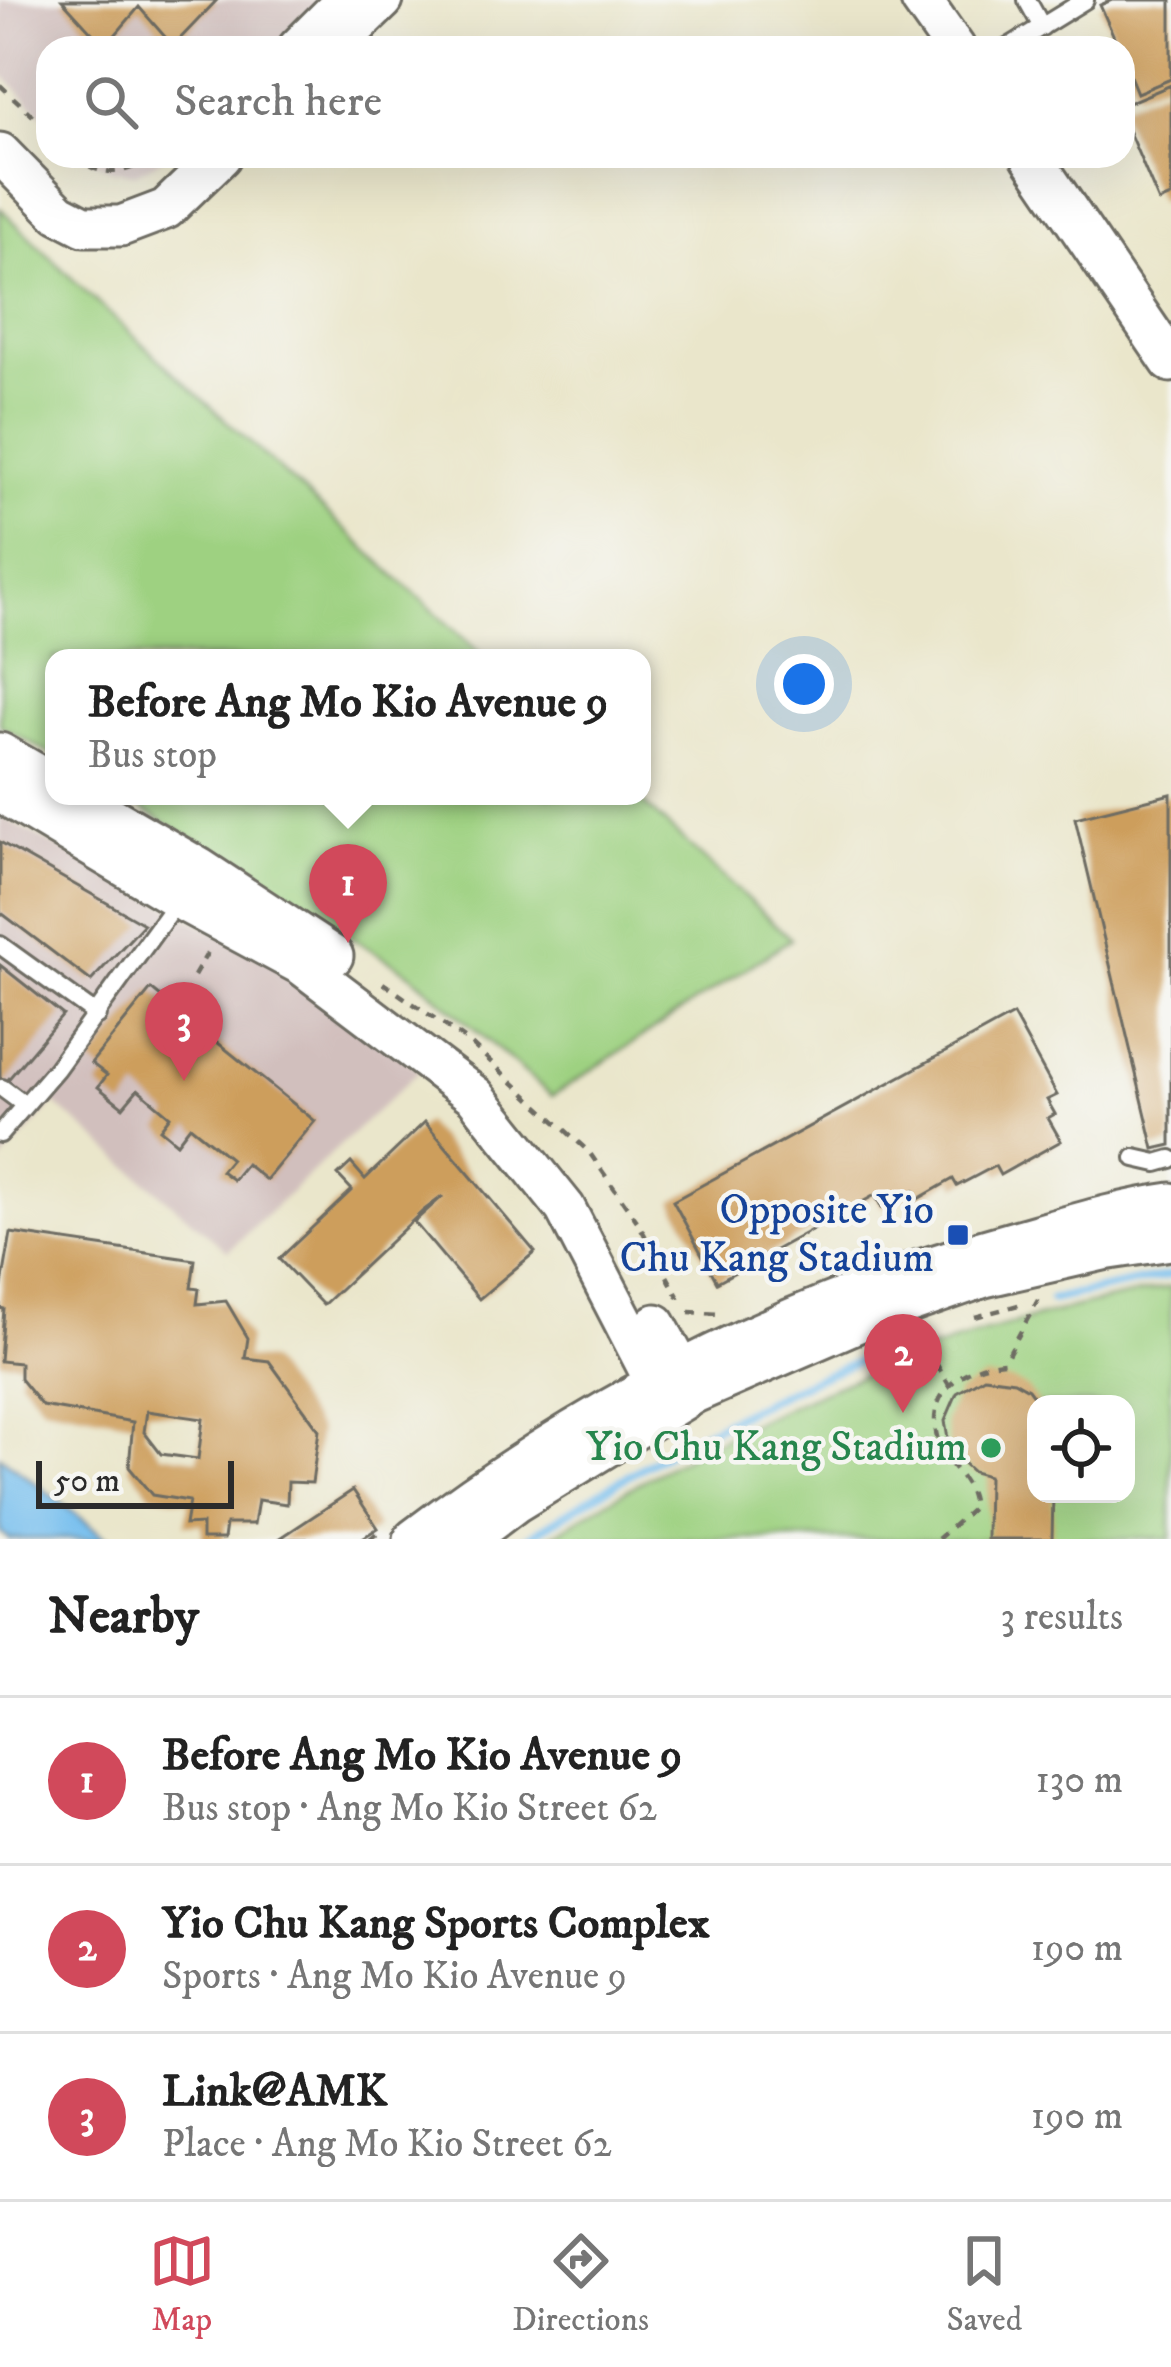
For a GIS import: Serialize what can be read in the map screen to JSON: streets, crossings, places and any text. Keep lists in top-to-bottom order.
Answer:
{
  "places": {
    "transit": ["Opposite Yio Chu Kang Stadium"],
    "other": ["Yio Chu Kang Stadium"]
  },
  "scale_bar": "50 m",
  "page": {
    "search": "Search here",
    "popup": ["Before Ang Mo Kio Avenue 9", "Bus stop"],
    "pins": ["1", "3", "2"],
    "scale": "50 m",
    "heading": ["Nearby", "3 results"],
    "list": [
      {
        "mark": "1",
        "name": "Before Ang Mo Kio Avenue 9",
        "note": "Bus stop · Ang Mo Kio Street 62",
        "value": "130 m"
      },
      {
        "mark": "2",
        "name": "Yio Chu Kang Sports Complex",
        "note": "Sports · Ang Mo Kio Avenue 9",
        "value": "190 m"
      },
      {
        "mark": "3",
        "name": "Link@AMK",
        "note": "Place · Ang Mo Kio Street 62",
        "value": "190 m"
      }
    ],
    "nav": ["Map", "Directions", "Saved"]
  }
}
